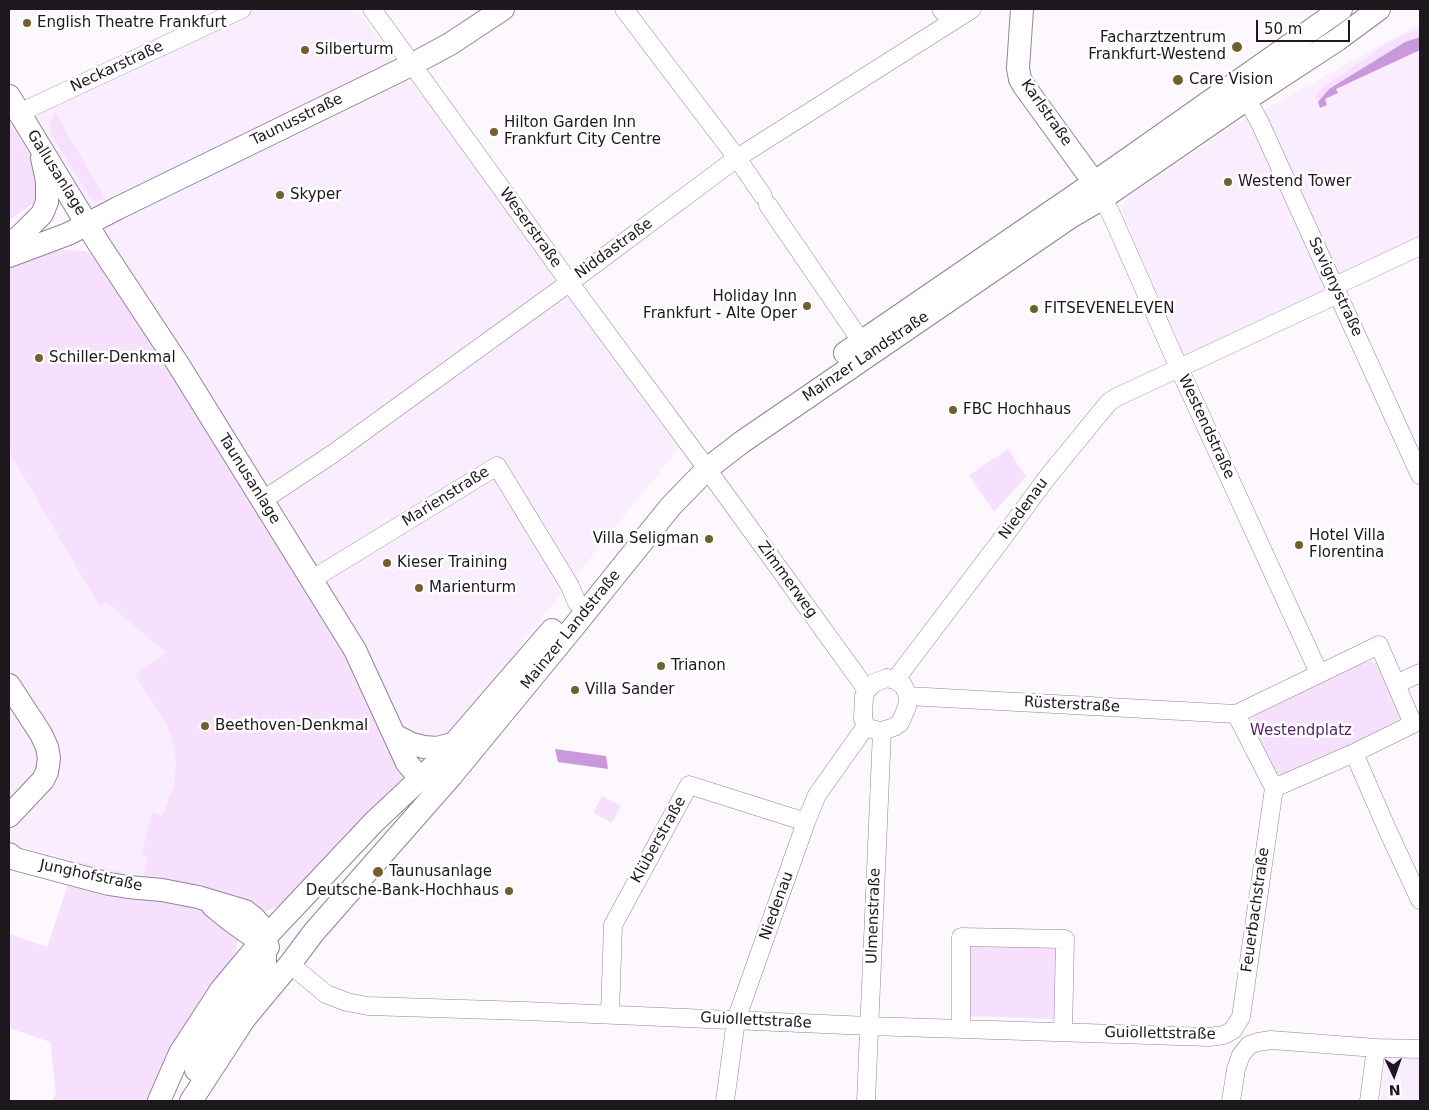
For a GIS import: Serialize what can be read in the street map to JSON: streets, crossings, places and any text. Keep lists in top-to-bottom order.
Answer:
{
  "streets": {
    "main road": [
      "Karlstraße",
      "Taunusstraße",
      "Gallusanlage",
      "Mainzer Landstraße",
      "Taunusanlage",
      "Junghofstraße"
    ],
    "street": [
      "Neckarstraße",
      "Weserstraße",
      "Niddastraße",
      "Savignystraße",
      "Westendstraße",
      "Marienstraße",
      "Niedenau",
      "Zimmerweg",
      "Rüsterstraße",
      "Klüberstraße",
      "Feuerbachstraße",
      "Ulmenstraße",
      "Guiollettstraße"
    ]
  },
  "crossings": [
    ["Neckarstraße", "Gallusanlage"],
    ["Karlstraße", "Mainzer Landstraße"],
    ["Karlstraße", "Westendstraße"],
    ["Taunusstraße", "Gallusanlage"],
    ["Taunusstraße", "Weserstraße"],
    ["Taunusstraße", "Taunusanlage"],
    ["Gallusanlage", "Taunusanlage"],
    ["Weserstraße", "Niddastraße"],
    ["Weserstraße", "Mainzer Landstraße"],
    ["Weserstraße", "Zimmerweg"],
    ["Niddastraße", "Mainzer Landstraße"],
    ["Niddastraße", "Taunusanlage"],
    ["Savignystraße", "Mainzer Landstraße"],
    ["Savignystraße", "Niedenau"],
    ["Mainzer Landstraße", "Westendstraße"],
    ["Mainzer Landstraße", "Taunusanlage"],
    ["Mainzer Landstraße", "Marienstraße"],
    ["Mainzer Landstraße", "Zimmerweg"],
    ["Westendstraße", "Niedenau"],
    ["Taunusanlage", "Marienstraße"],
    ["Niedenau", "Zimmerweg"],
    ["Niedenau", "Rüsterstraße"],
    ["Niedenau", "Klüberstraße"],
    ["Niedenau", "Ulmenstraße"],
    ["Niedenau", "Guiollettstraße"],
    ["Zimmerweg", "Rüsterstraße"],
    ["Zimmerweg", "Ulmenstraße"],
    ["Rüsterstraße", "Ulmenstraße"],
    ["Klüberstraße", "Guiollettstraße"],
    ["Feuerbachstraße", "Guiollettstraße"],
    ["Ulmenstraße", "Guiollettstraße"]
  ],
  "parks": ["Westendplatz"],
  "places": [
    "English Theatre Frankfurt",
    "Facharztzentrum Frankfurt-Westend",
    "Silberturm",
    "Care Vision",
    "Hilton Garden Inn Frankfurt City Centre",
    "Westend Tower",
    "Skyper",
    "Holiday Inn Frankfurt - Alte Oper",
    "FITSEVENELEVEN",
    "Schiller-Denkmal",
    "FBC Hochhaus",
    "Villa Seligman",
    "Hotel Villa Florentina",
    "Kieser Training",
    "Marienturm",
    "Trianon",
    "Villa Sander",
    "Beethoven-Denkmal",
    "Taunusanlage",
    "Deutsche-Bank-Hochhaus"
  ],
  "scale_bar": "50 m",
  "north": "bottom"
}
